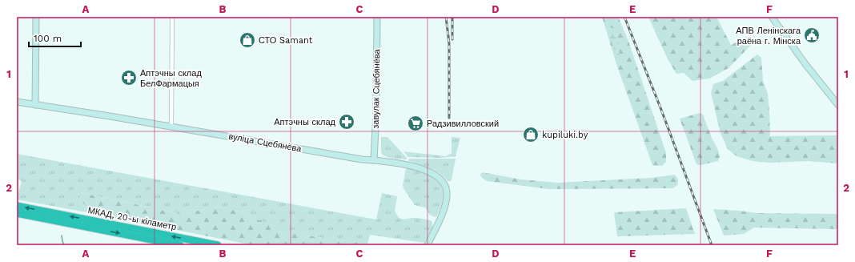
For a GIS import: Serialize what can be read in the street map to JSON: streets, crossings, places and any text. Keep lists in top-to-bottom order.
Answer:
{
  "streets": {
    "highway": ["МКАД, 20-ы кіламетр"],
    "street": ["завулак Сцебянёва", "вуліца Сцебянёва"]
  },
  "crossings": [
    ["завулак Сцебянёва", "вуліца Сцебянёва"]
  ],
  "places": {
    "public building": ["АПВ Ленінскага раёна г. Мінска"],
    "shop": ["СТО Samant", "kupiluki.by"],
    "pharmacy": ["Аптэчны склад БелФармацыя", "Аптэчны склад"],
    "supermarket": ["Радзивилловский"]
  },
  "scale_bar": "100 m",
  "grid": {
    "columns": [
      "A",
      "B",
      "C",
      "D",
      "E",
      "F"
    ],
    "rows": ["1", "2"]
  }
}
